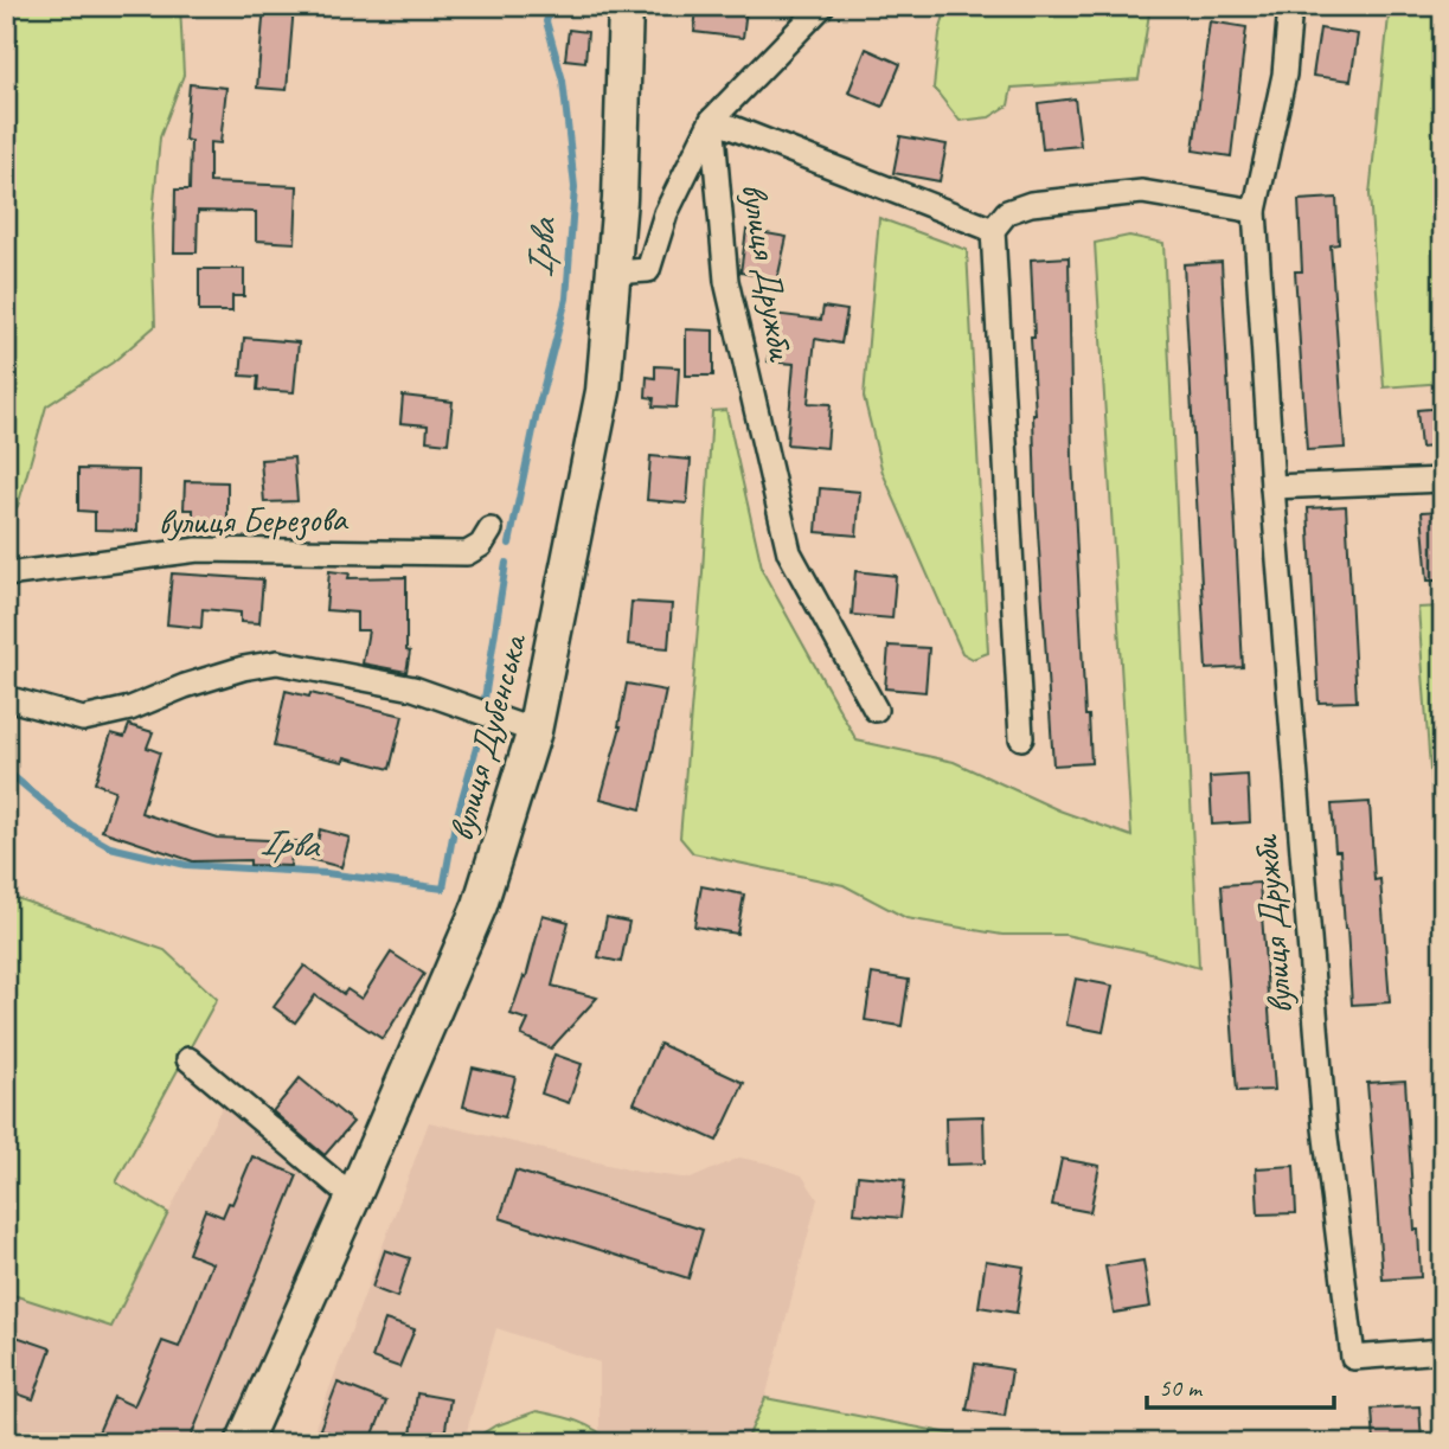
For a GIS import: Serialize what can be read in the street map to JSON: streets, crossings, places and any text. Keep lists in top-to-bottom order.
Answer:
{
  "streets": {
    "main road": ["вулиця Дубенська"],
    "street": ["вулиця Дружби", "вулиця Березова"]
  },
  "water": ["Ірва"],
  "scale_bar": "50 m"
}
